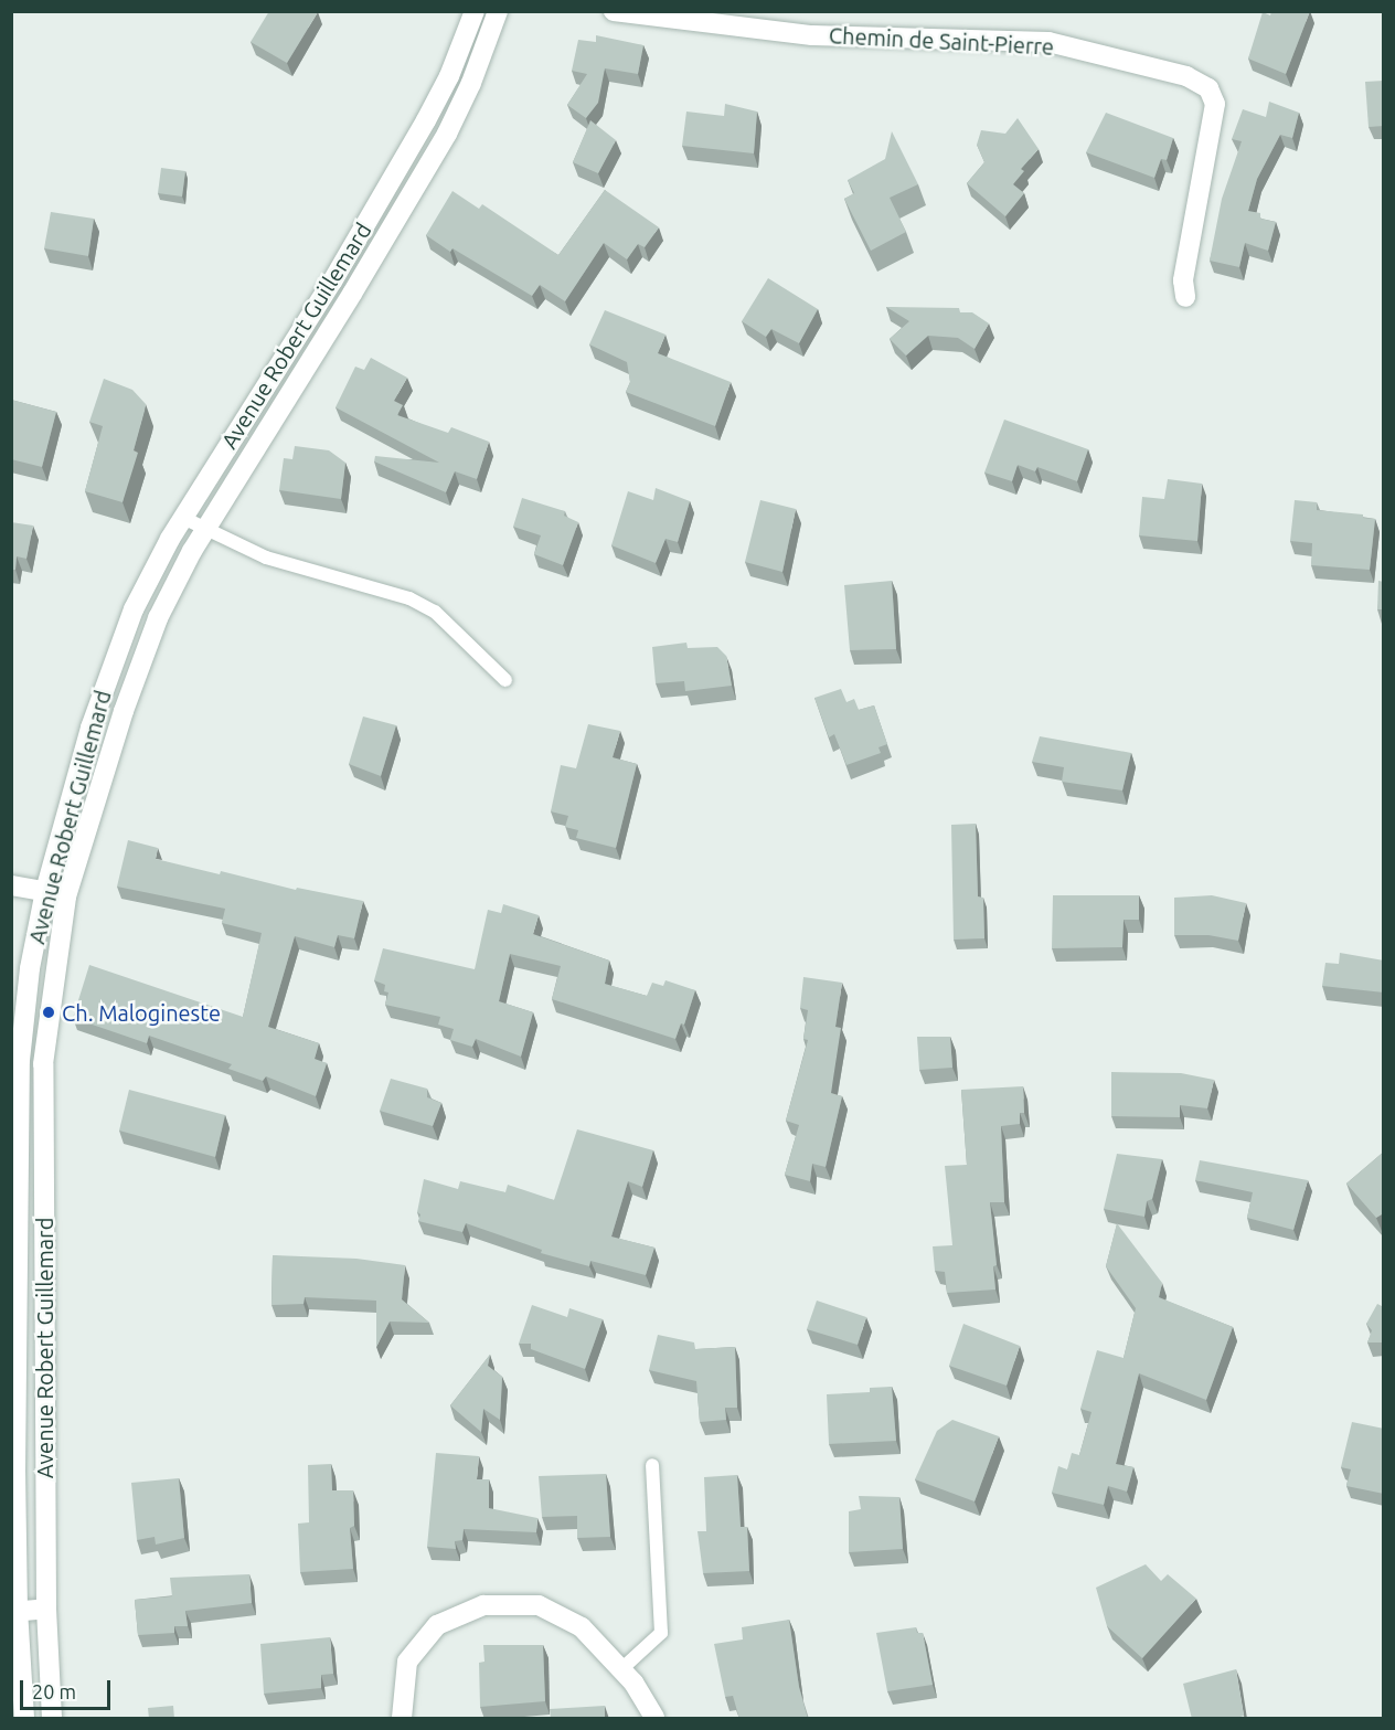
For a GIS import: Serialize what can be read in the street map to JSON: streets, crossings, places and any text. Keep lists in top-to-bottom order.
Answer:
{
  "streets": {
    "main road": ["Chemin de Saint-Pierre", "Avenue Robert Guillemard"]
  },
  "places": ["Ch. Malogineste"],
  "scale_bar": "20 m"
}
